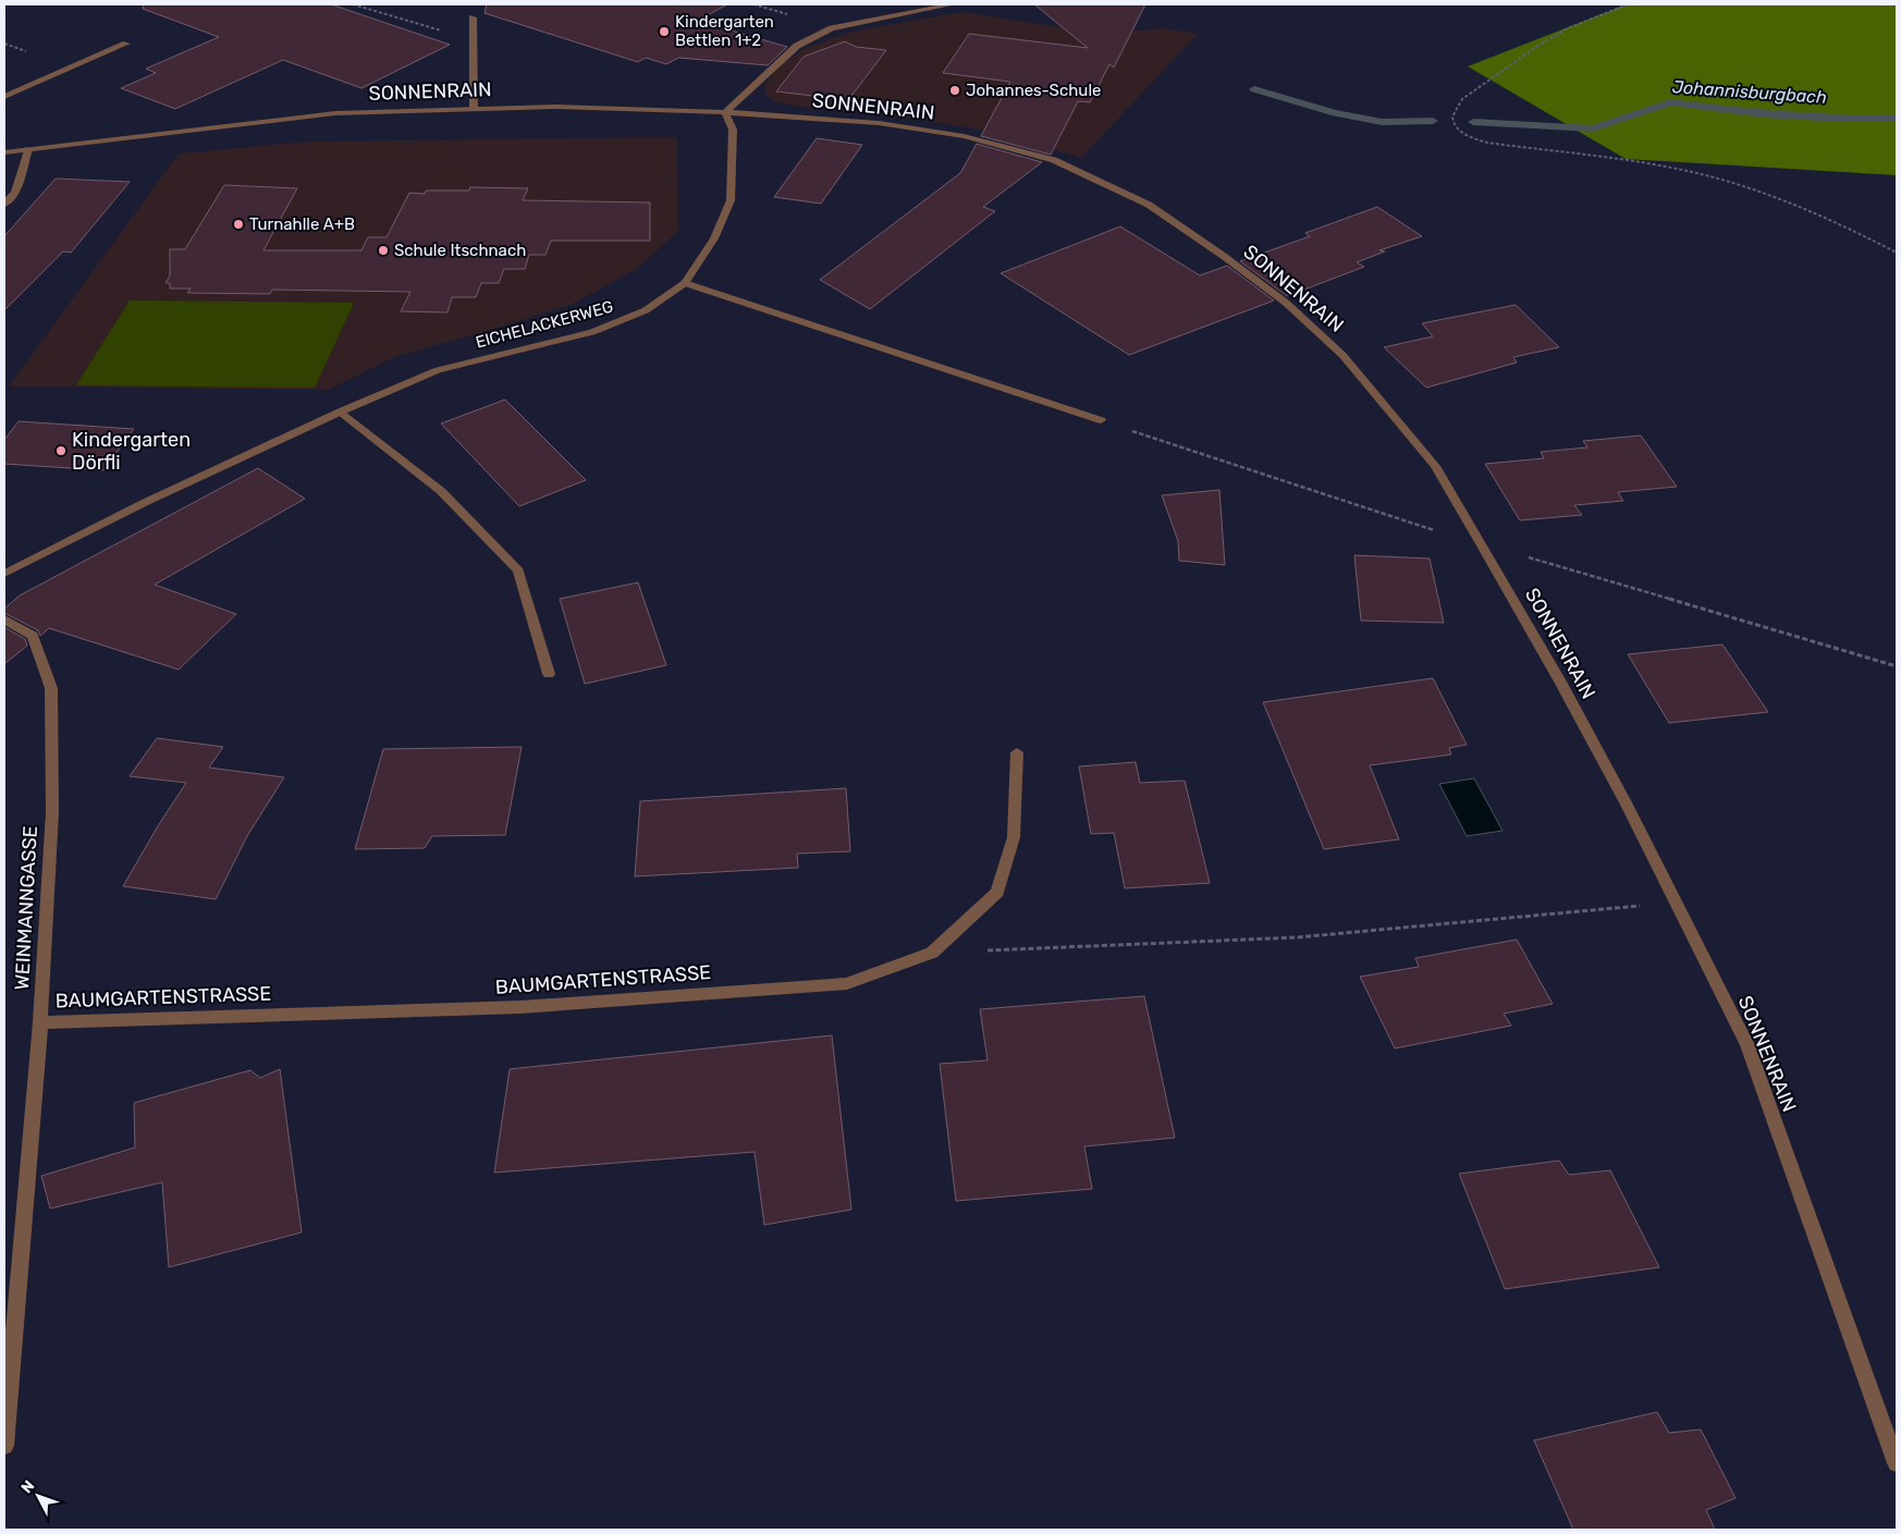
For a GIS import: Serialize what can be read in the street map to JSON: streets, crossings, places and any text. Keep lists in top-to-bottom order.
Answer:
{
  "streets": {
    "street": [
      "SONNENRAIN",
      "EICHELACKERWEG",
      "WEINMANNGASSE",
      "BAUMGARTENSTRASSE"
    ]
  },
  "crossings": [
    ["SONNENRAIN", "EICHELACKERWEG"],
    ["WEINMANNGASSE", "BAUMGARTENSTRASSE"]
  ],
  "water": ["Johannisburgbach"],
  "places": [
    "Kindergarten Bettlen 1+2",
    "Johannes-Schule",
    "Turnahlle A+B",
    "Schule Itschnach",
    "Kindergarten Dörfli"
  ],
  "north": "top left"
}
